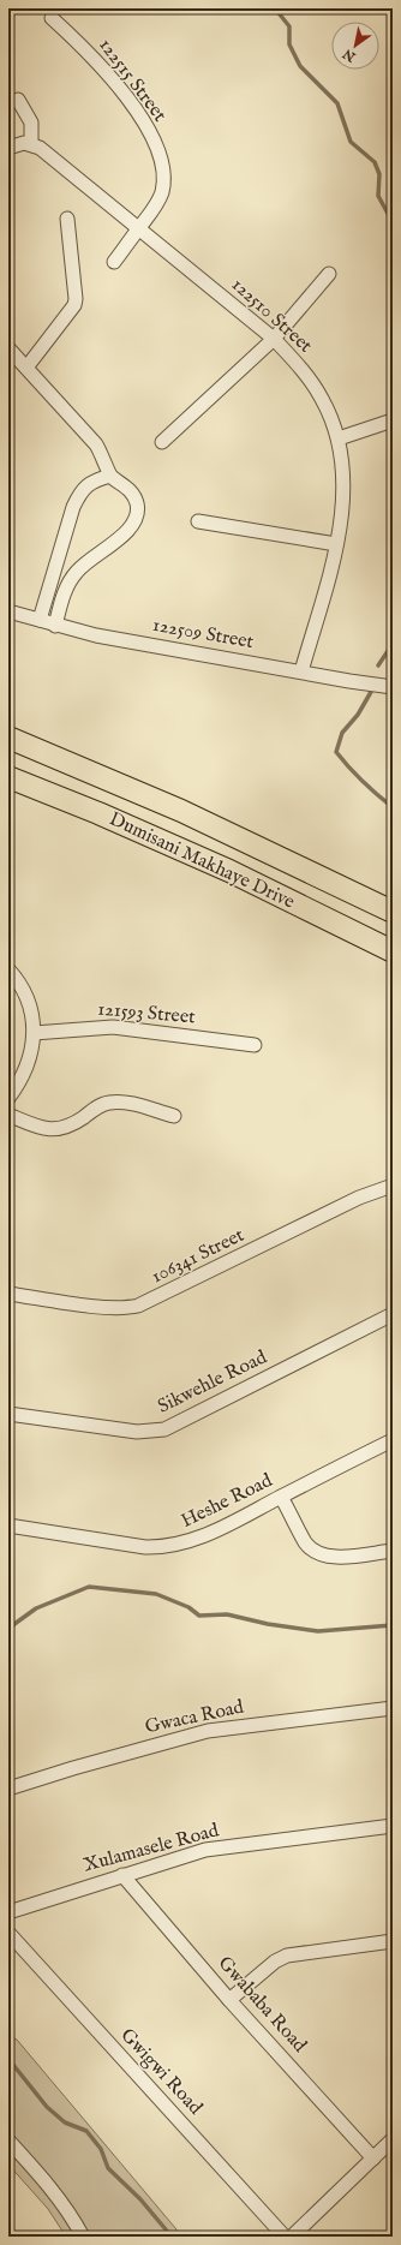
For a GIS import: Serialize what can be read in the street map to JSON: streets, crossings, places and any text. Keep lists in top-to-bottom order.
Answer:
{
  "streets": {
    "main road": ["Dumisani Makhaye Drive"],
    "street": [
      "122515 Street",
      "122510 Street",
      "122509 Street",
      "121593 Street",
      "106341 Street",
      "Sikwehle Road",
      "Heshe Road",
      "Gwaca Road",
      "Xulamasele Road",
      "Gwababa Road",
      "Gwigwi Road"
    ]
  },
  "crossings": [
    ["122515 Street", "122510 Street"],
    ["122510 Street", "122509 Street"],
    ["Xulamasele Road", "Gwababa Road"]
  ],
  "north": "bottom left"
}
